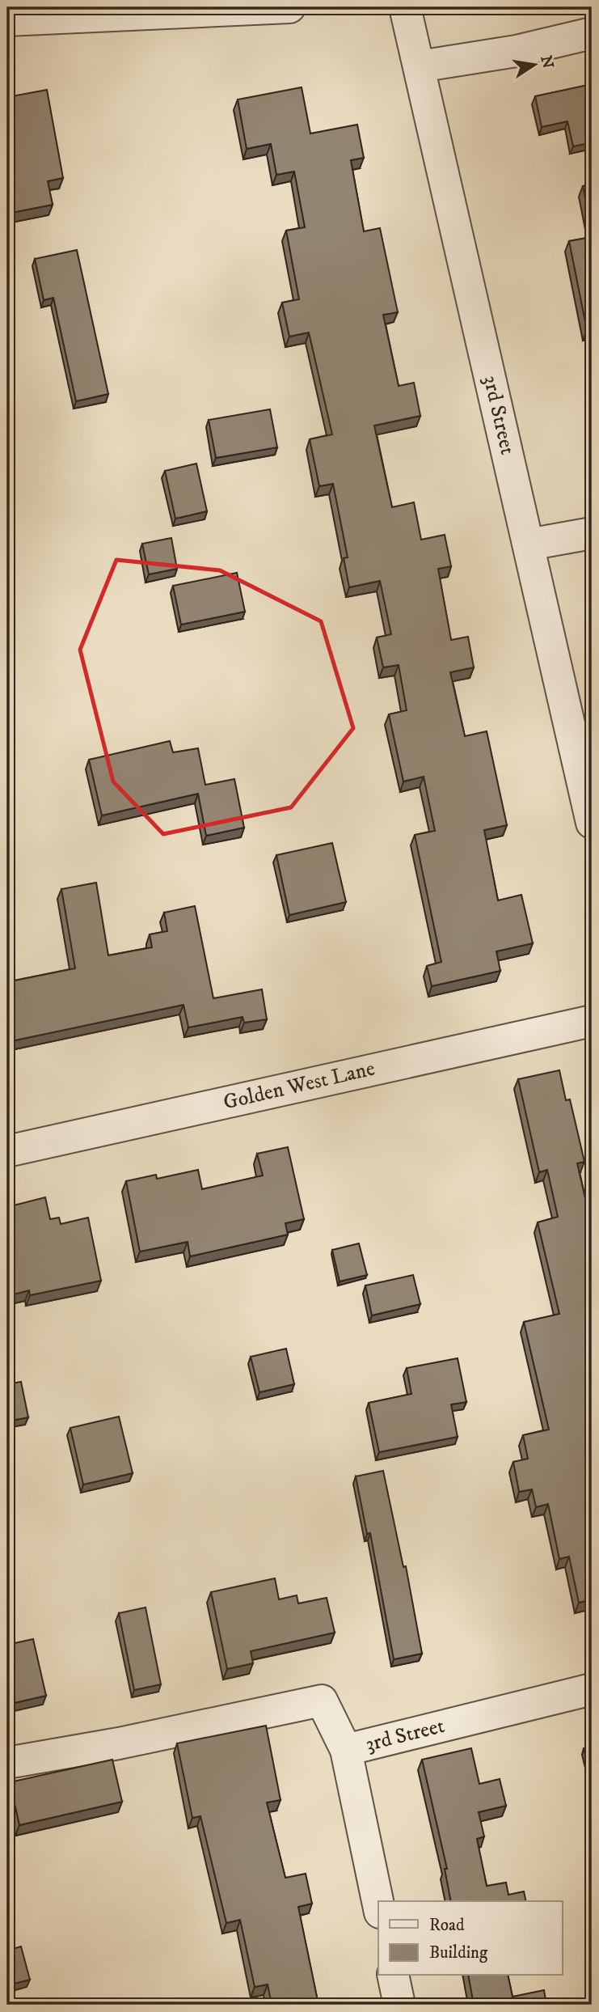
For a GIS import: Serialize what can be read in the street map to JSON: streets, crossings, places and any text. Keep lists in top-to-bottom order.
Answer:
{
  "streets": {
    "street": ["3rd Street", "Golden West Lane"]
  },
  "legend": ["Road", "Building"],
  "north": "right"
}
